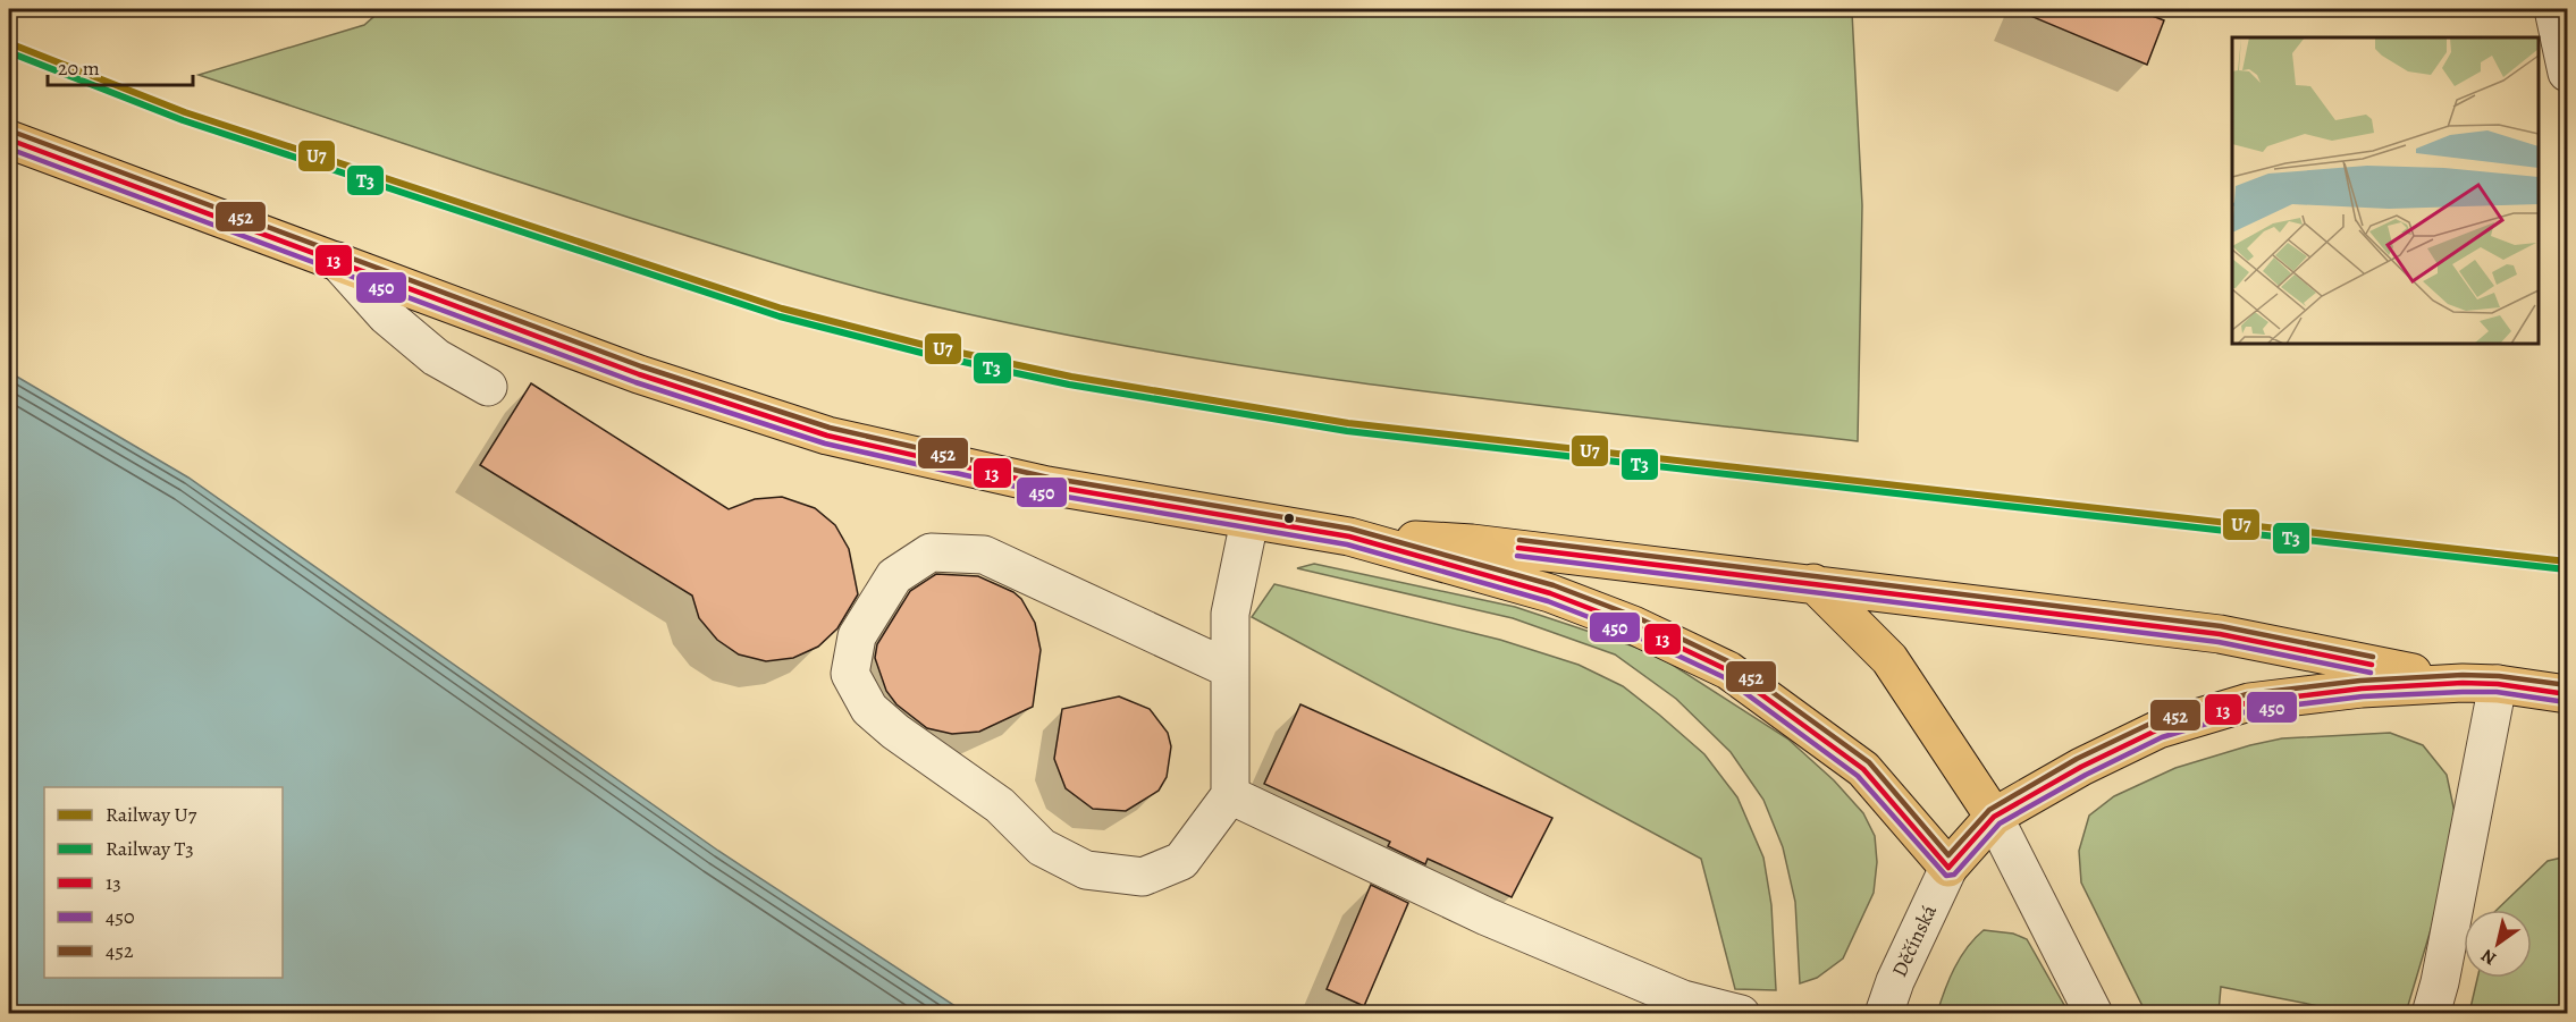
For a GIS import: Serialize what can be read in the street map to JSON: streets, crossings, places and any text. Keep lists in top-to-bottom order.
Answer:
{
  "streets": {
    "main road": ["Děčínská"]
  },
  "lines": [
    "rail line U7",
    "rail line T3",
    "transit line 452",
    "transit line 13",
    "transit line 450"
  ],
  "legend": [
    "Railway U7",
    "Railway T3",
    "13",
    "450",
    "452"
  ],
  "scale_bar": "20 m",
  "north": "bottom left"
}
